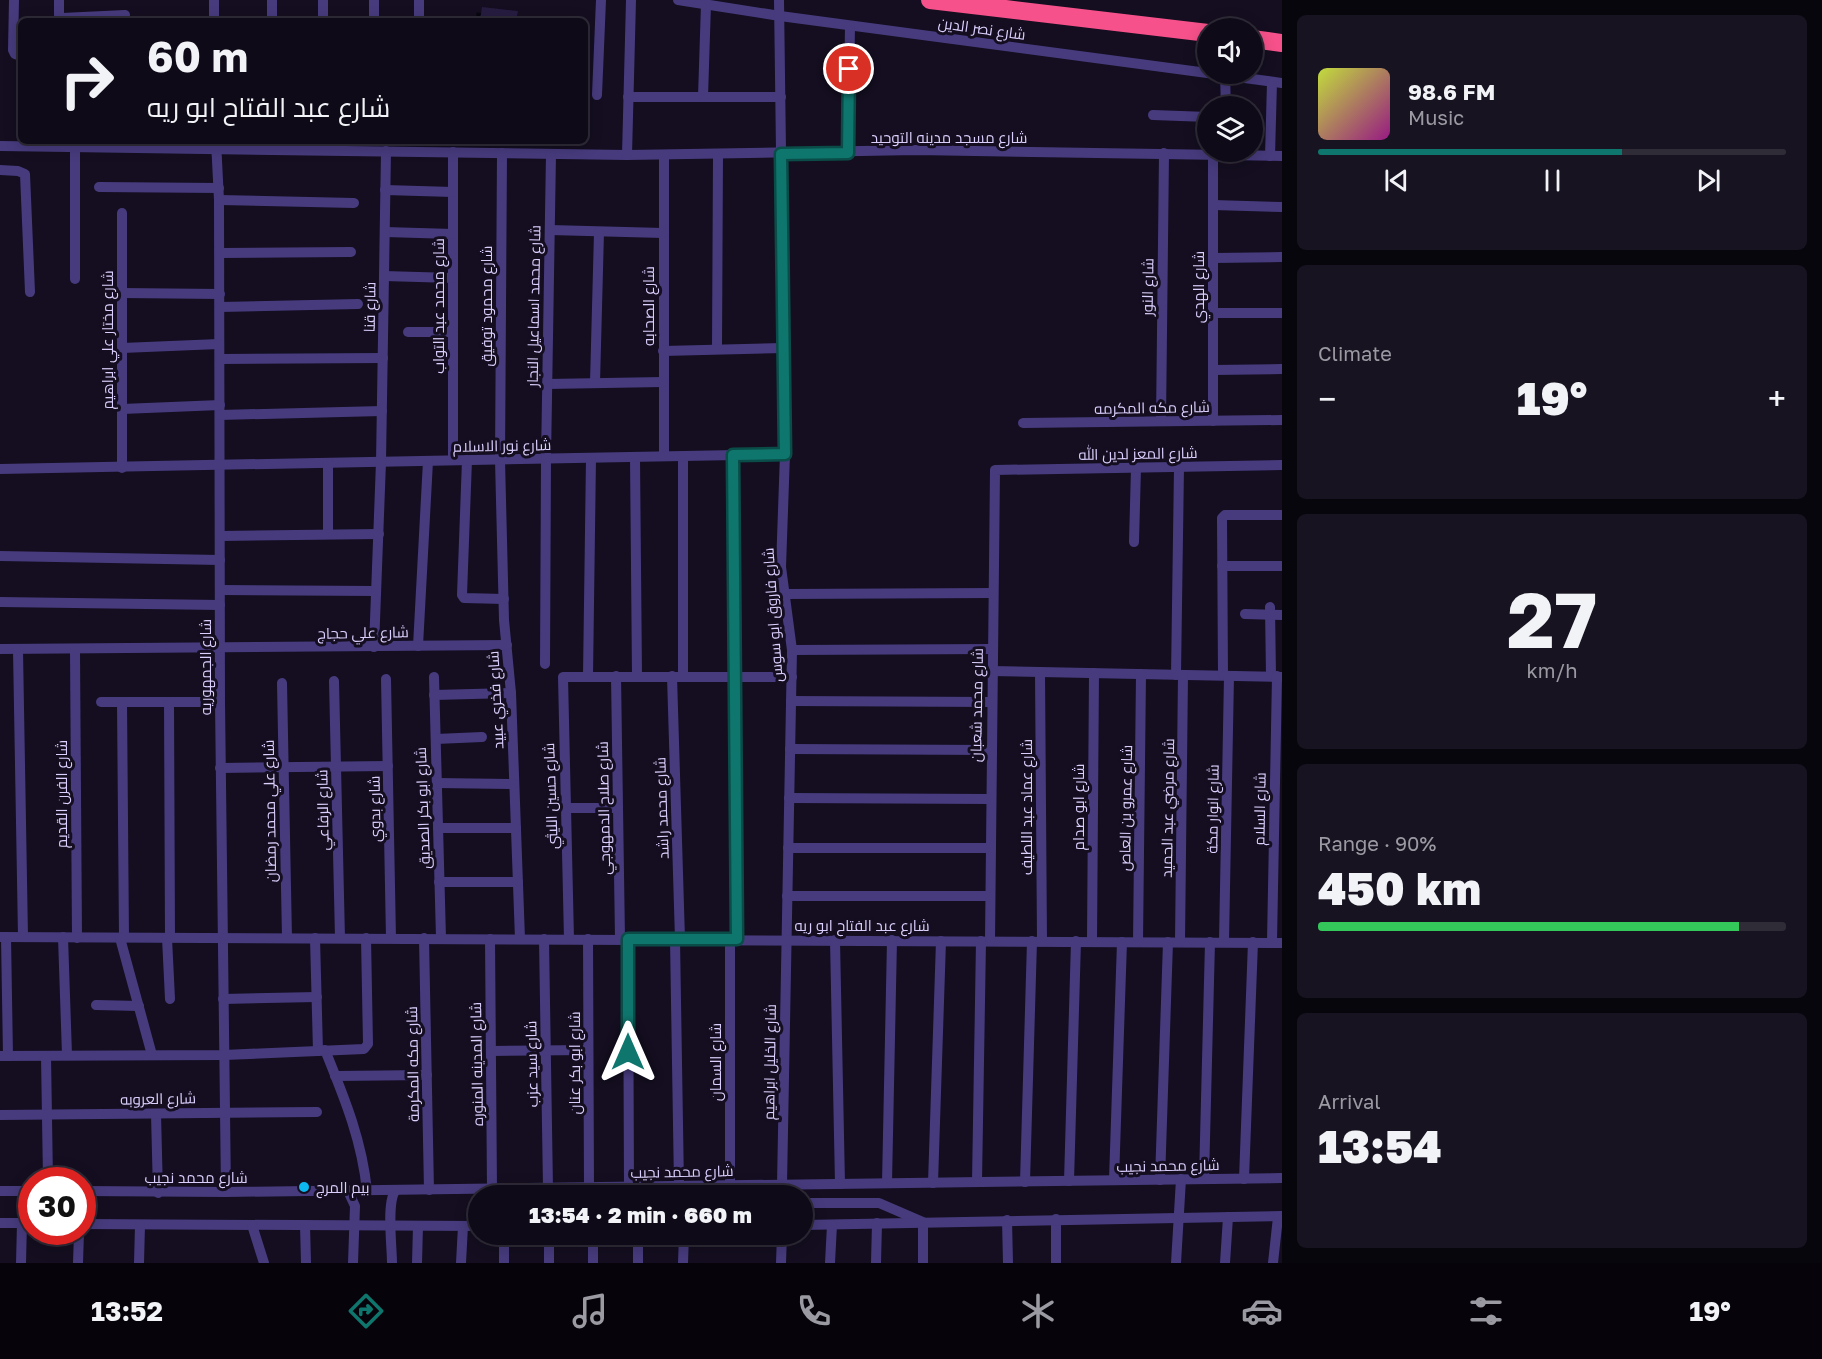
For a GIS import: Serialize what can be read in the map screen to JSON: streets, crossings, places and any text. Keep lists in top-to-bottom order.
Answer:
{
  "streets": {
    "street": [
      "شارع نصر الدين",
      "شارع مسجد مدينه التوحيد",
      "شارع النور",
      "شارع الهدي",
      "شارع محمد عبد التواب",
      "شارع محمود توفيق",
      "شارع محمد اسماعيل النجار",
      "شارع الصحابه",
      "شارع قنا",
      "شارع مختار علي ابراهيم",
      "شارع مكه المكرمه",
      "شارع نور الاسلام",
      "شارع المعز لدين الله",
      "شارع فاروق ابو سوس",
      "شارع علي حجاج",
      "شارع الجمهوريه",
      "شارع فخري عبيد",
      "شارع محمد شعبان",
      "شارع الفرن القديم",
      "شارع حسين الليثي",
      "شارع عماد عبد اللطيف",
      "شارع ابو صدام",
      "شارع ابو بكر الصديق",
      "شارع صلاح الدمهوجي",
      "شارع محمد راشد",
      "شارع عمرو بن العاص",
      "شارع مرضي عبد الحميد",
      "شارع بدوي",
      "شارع انوار مكة",
      "شارع السلام",
      "شارع الرفاعي",
      "شارع علي محمد رمضان",
      "شارع عبد الفتاح ابو ريه",
      "شارع السمان",
      "شارع الخليل ابراهيم",
      "شارع ابو بكر عنان",
      "شارع مكه المكرمة",
      "شارع المدينه المنوره",
      "شارع سيد عزب",
      "شارع العروبه",
      "شارع محمد نجيب"
    ]
  },
  "crossings": [
    ["شارع نصر الدين", "شارع فاروق ابو سوس"],
    ["شارع مسجد مدينه التوحيد", "شارع النور"],
    ["شارع مسجد مدينه التوحيد", "شارع محمد عبد التواب"],
    ["شارع مسجد مدينه التوحيد", "شارع محمود توفيق"],
    ["شارع مسجد مدينه التوحيد", "شارع محمد اسماعيل النجار"],
    ["شارع مسجد مدينه التوحيد", "شارع الصحابه"],
    ["شارع مسجد مدينه التوحيد", "شارع قنا"],
    ["شارع مسجد مدينه التوحيد", "شارع فاروق ابو سوس"],
    ["شارع مسجد مدينه التوحيد", "شارع الجمهوريه"],
    ["شارع النور", "شارع مكه المكرمه"],
    ["شارع الهدي", "شارع مكه المكرمه"],
    ["شارع محمد عبد التواب", "شارع نور الاسلام"],
    ["شارع محمود توفيق", "شارع نور الاسلام"],
    ["شارع محمود توفيق", "شارع فخري عبيد"],
    ["شارع محمد اسماعيل النجار", "شارع نور الاسلام"],
    ["شارع الصحابه", "شارع نور الاسلام"],
    ["شارع قنا", "شارع نور الاسلام"],
    ["شارع مختار علي ابراهيم", "شارع نور الاسلام"],
    ["شارع نور الاسلام", "شارع فاروق ابو سوس"],
    ["شارع نور الاسلام", "شارع الجمهوريه"],
    ["شارع نور الاسلام", "شارع فخري عبيد"],
    ["شارع نور الاسلام", "شارع محمد راشد"],
    ["شارع نور الاسلام", "شارع السمان"],
    ["شارع المعز لدين الله", "شارع محمد شعبان"],
    ["شارع المعز لدين الله", "شارع مرضي عبد الحميد"],
    ["شارع فاروق ابو سوس", "شارع عبد الفتاح ابو ريه"],
    ["شارع فاروق ابو سوس", "شارع الخليل ابراهيم"],
    ["شارع علي حجاج", "شارع الجمهوريه"],
    ["شارع علي حجاج", "شارع فخري عبيد"],
    ["شارع علي حجاج", "شارع الفرن القديم"],
    ["شارع الجمهوريه", "شارع عبد الفتاح ابو ريه"],
    ["شارع الجمهوريه", "شارع العروبه"],
    ["شارع الجمهوريه", "شارع محمد نجيب"],
    ["شارع فخري عبيد", "شارع عبد الفتاح ابو ريه"],
    ["شارع محمد شعبان", "شارع عبد الفتاح ابو ريه"],
    ["شارع محمد شعبان", "شارع محمد نجيب"],
    ["شارع الفرن القديم", "شارع عبد الفتاح ابو ريه"],
    ["شارع حسين الليثي", "شارع عبد الفتاح ابو ريه"],
    ["شارع عماد عبد اللطيف", "شارع عبد الفتاح ابو ريه"],
    ["شارع عماد عبد اللطيف", "شارع محمد نجيب"],
    ["شارع ابو صدام", "شارع عبد الفتاح ابو ريه"],
    ["شارع ابو بكر الصديق", "شارع عبد الفتاح ابو ريه"],
    ["شارع صلاح الدمهوجي", "شارع عبد الفتاح ابو ريه"],
    ["شارع محمد راشد", "شارع عبد الفتاح ابو ريه"],
    ["شارع عمرو بن العاص", "شارع عبد الفتاح ابو ريه"],
    ["شارع مرضي عبد الحميد", "شارع عبد الفتاح ابو ريه"],
    ["شارع بدوي", "شارع عبد الفتاح ابو ريه"],
    ["شارع انوار مكة", "شارع عبد الفتاح ابو ريه"],
    ["شارع السلام", "شارع عبد الفتاح ابو ريه"],
    ["شارع الرفاعي", "شارع عبد الفتاح ابو ريه"],
    ["شارع علي محمد رمضان", "شارع عبد الفتاح ابو ريه"],
    ["شارع عبد الفتاح ابو ريه", "شارع السمان"],
    ["شارع عبد الفتاح ابو ريه", "شارع الخليل ابراهيم"],
    ["شارع عبد الفتاح ابو ريه", "شارع ابو بكر عنان"],
    ["شارع عبد الفتاح ابو ريه", "شارع مكه المكرمة"],
    ["شارع عبد الفتاح ابو ريه", "شارع المدينه المنوره"],
    ["شارع عبد الفتاح ابو ريه", "شارع سيد عزب"],
    ["شارع الخليل ابراهيم", "شارع محمد نجيب"],
    ["شارع مكه المكرمة", "شارع محمد نجيب"]
  ],
  "places": ["بيم المرج"],
  "page": {
    "turn": ["60 m", "شارع عبد الفتاح ابو ريه"],
    "song": ["98.6 FM", "Music"],
    "tile": [
      "Climate",
      ["27", "km/h"],
      ["Range · 90%", "450 km"],
      ["Arrival", "13:54"]
    ],
    "heat": ["−", "19°", "+"],
    "limit": "30",
    "trip": "13:54 · 2 min · 660 m",
    "tabs": ["13:52", "19°"]
  }
}
